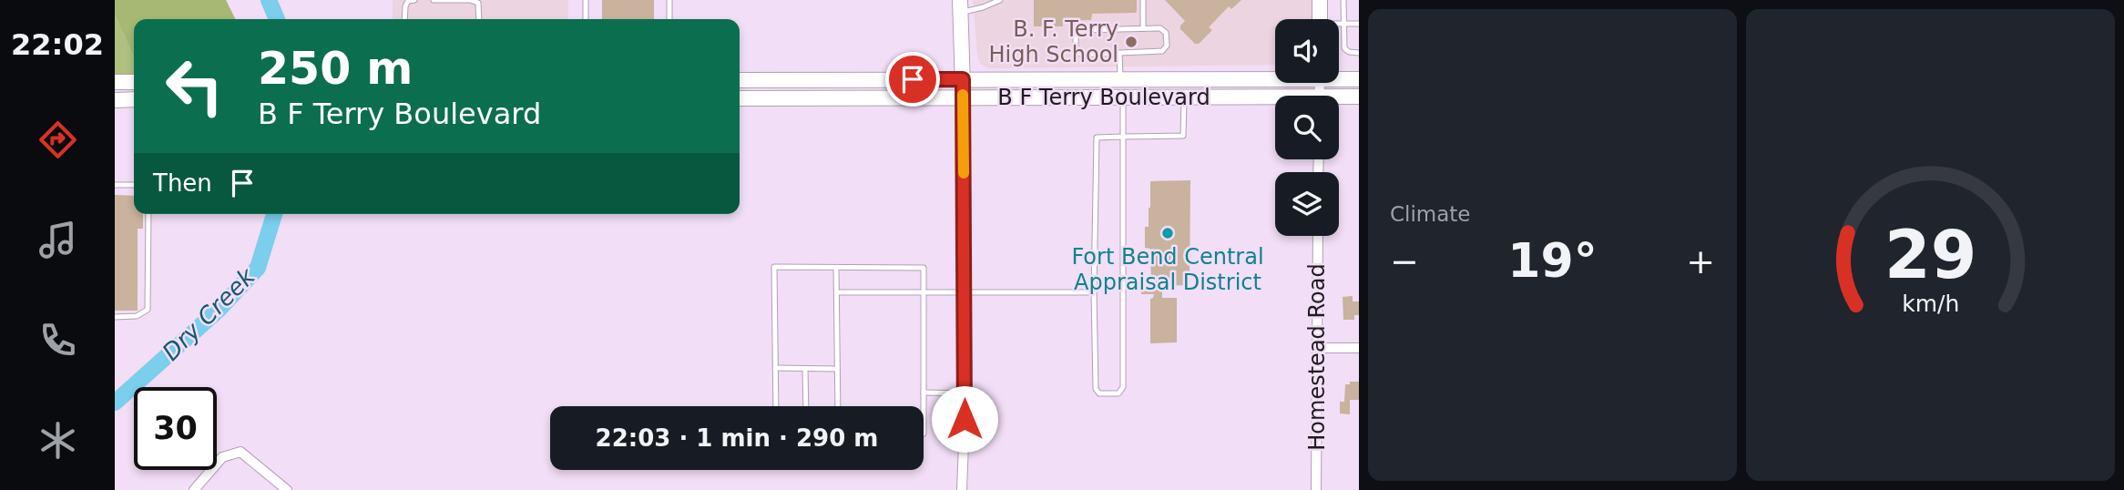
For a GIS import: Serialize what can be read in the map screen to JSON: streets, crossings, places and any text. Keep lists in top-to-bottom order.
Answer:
{
  "streets": {
    "main road": ["B F Terry Boulevard"],
    "street": ["Homestead Road"]
  },
  "water": ["Dry Creek"],
  "places": ["B. F. Terry High School", "Fort Bend Central Appraisal District"],
  "page": {
    "tabs": "22:02",
    "tile": "Climate",
    "turn": ["250 m", "B F Terry Boulevard"],
    "then": "Then",
    "heat": ["−", "19°", "+"],
    "limit": "30",
    "trip": "22:03 · 1 min · 290 m",
    "gauge": ["29", "km/h"]
  }
}
